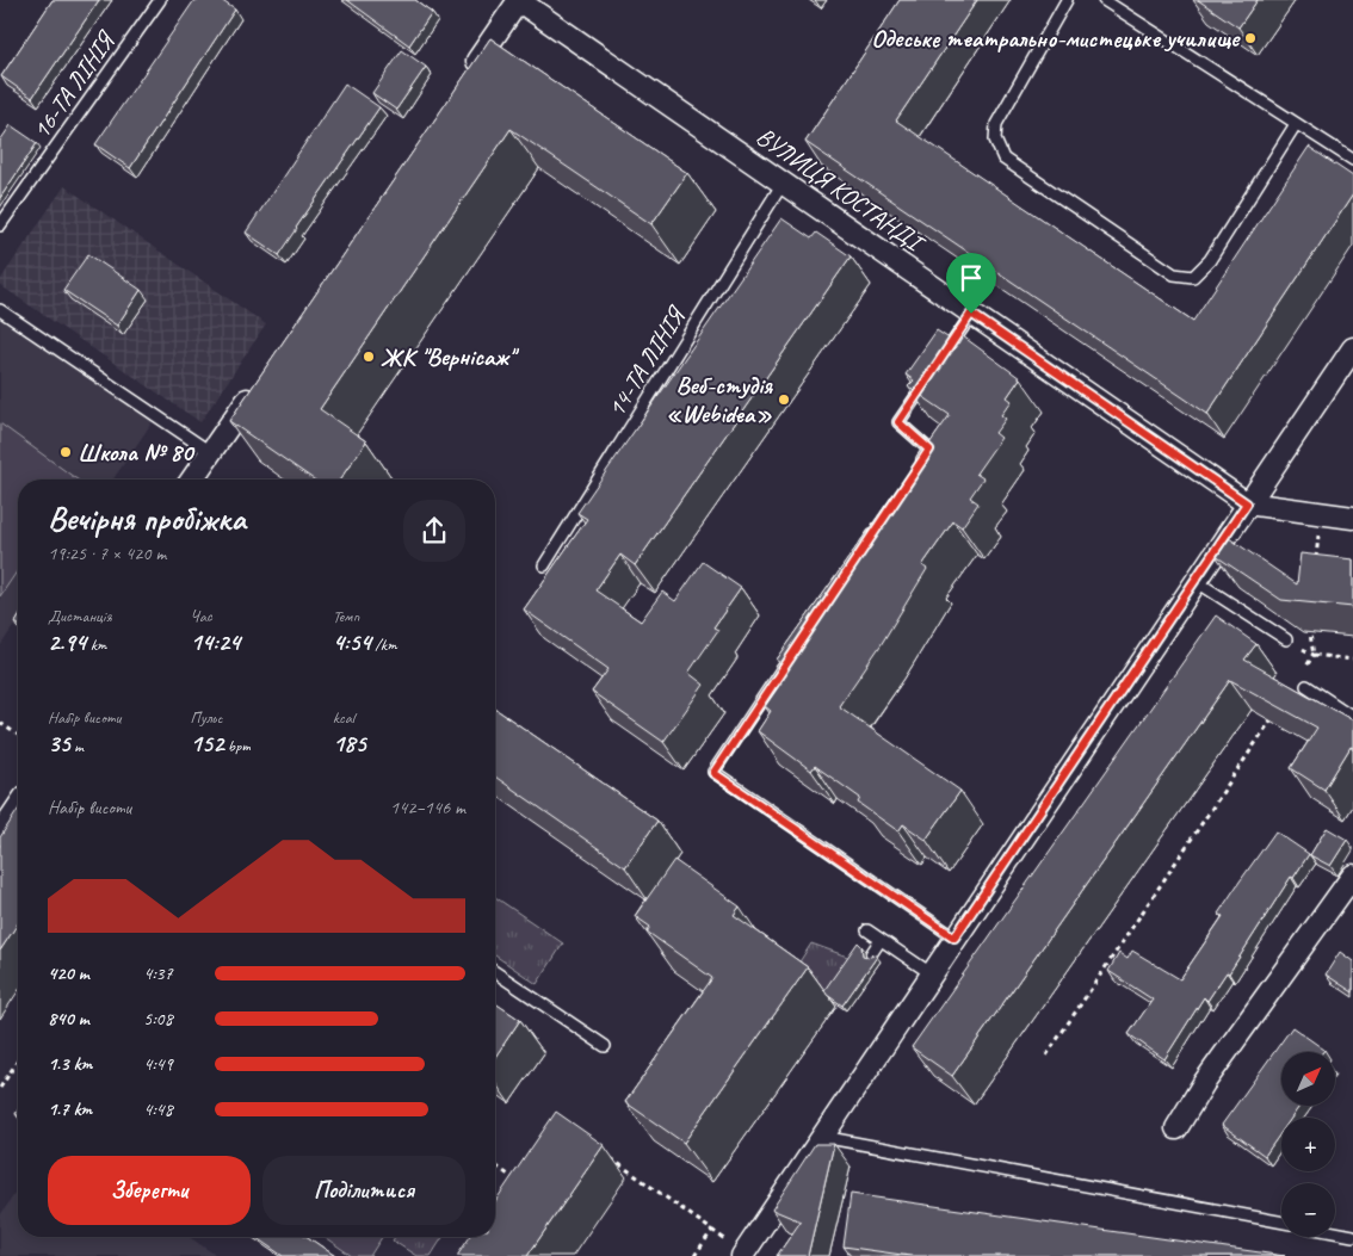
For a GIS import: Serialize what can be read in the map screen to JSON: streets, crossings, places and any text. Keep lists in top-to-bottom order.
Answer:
{
  "streets": {
    "street": ["ВУЛИЦЯ КОСТАНДІ"],
    "lane": ["16-ТА ЛІНІЯ", "14-ТА ЛІНІЯ"]
  },
  "crossings": [
    ["ВУЛИЦЯ КОСТАНДІ", "14-ТА ЛІНІЯ"]
  ],
  "places": [
    "Одеське театрально-мистецьке училище",
    "ЖК \"Вернісаж\"",
    "Веб-студія «Webidea»",
    "Школа № 80"
  ],
  "north": "top right",
  "page": {
    "heading": ["Вечірня пробіжка", "19:25 · 7 × 420 m"],
    "stats": [
      ["Дистанція", "2.94 km"],
      ["Час", "14:24"],
      ["Темп", "4:54 /km"],
      ["Набір висоти", "35 m"],
      ["Пульс", "152 bpm"],
      ["kcal", "185"]
    ],
    "chart": ["Набір висоти", "142–146 m"],
    "list": [
      {
        "name": "420 m",
        "note": "4:37"
      },
      {
        "name": "840 m",
        "note": "5:08"
      },
      {
        "name": "1.3 km",
        "note": "4:49"
      },
      {
        "name": "1.7 km",
        "note": "4:48"
      }
    ],
    "map_buttons": ["+", "−"],
    "buttons": ["Зберегти", "Поділитися"]
  }
}
